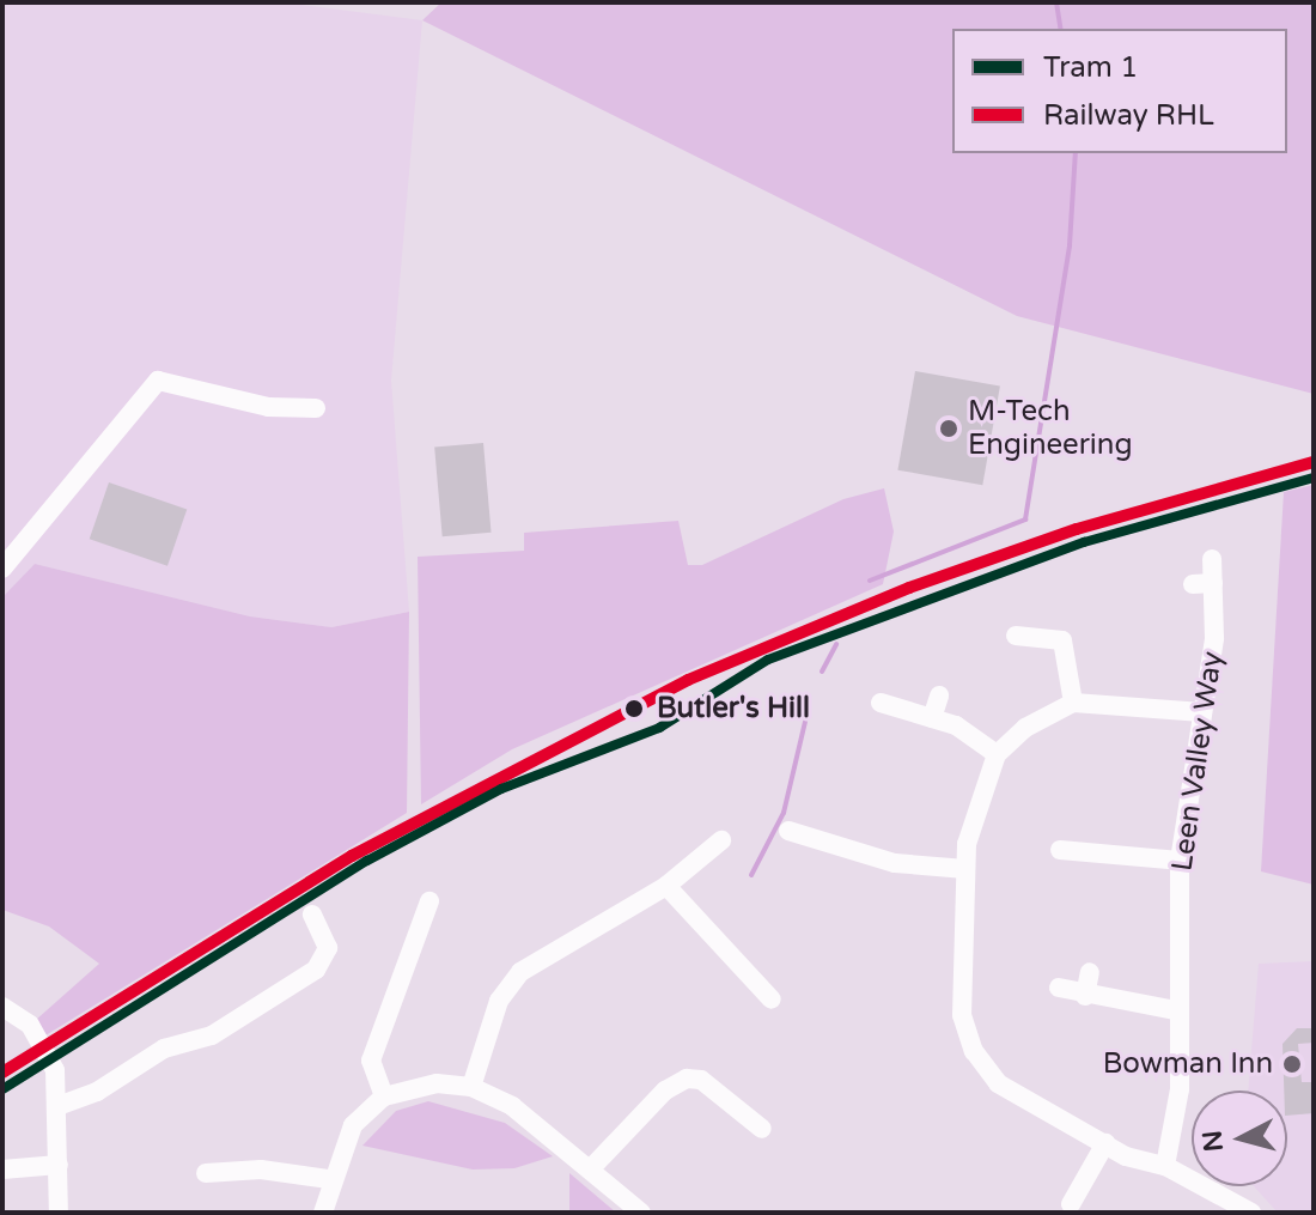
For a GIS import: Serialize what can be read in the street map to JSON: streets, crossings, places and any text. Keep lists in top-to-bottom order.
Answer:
{
  "streets": {
    "street": ["Leen Valley Way"]
  },
  "places": ["M-Tech Engineering", "Butler's Hill", "Bowman Inn"],
  "lines": ["rail line RHL", "tram line 1"],
  "legend": ["Tram 1", "Railway RHL"],
  "north": "left"
}
